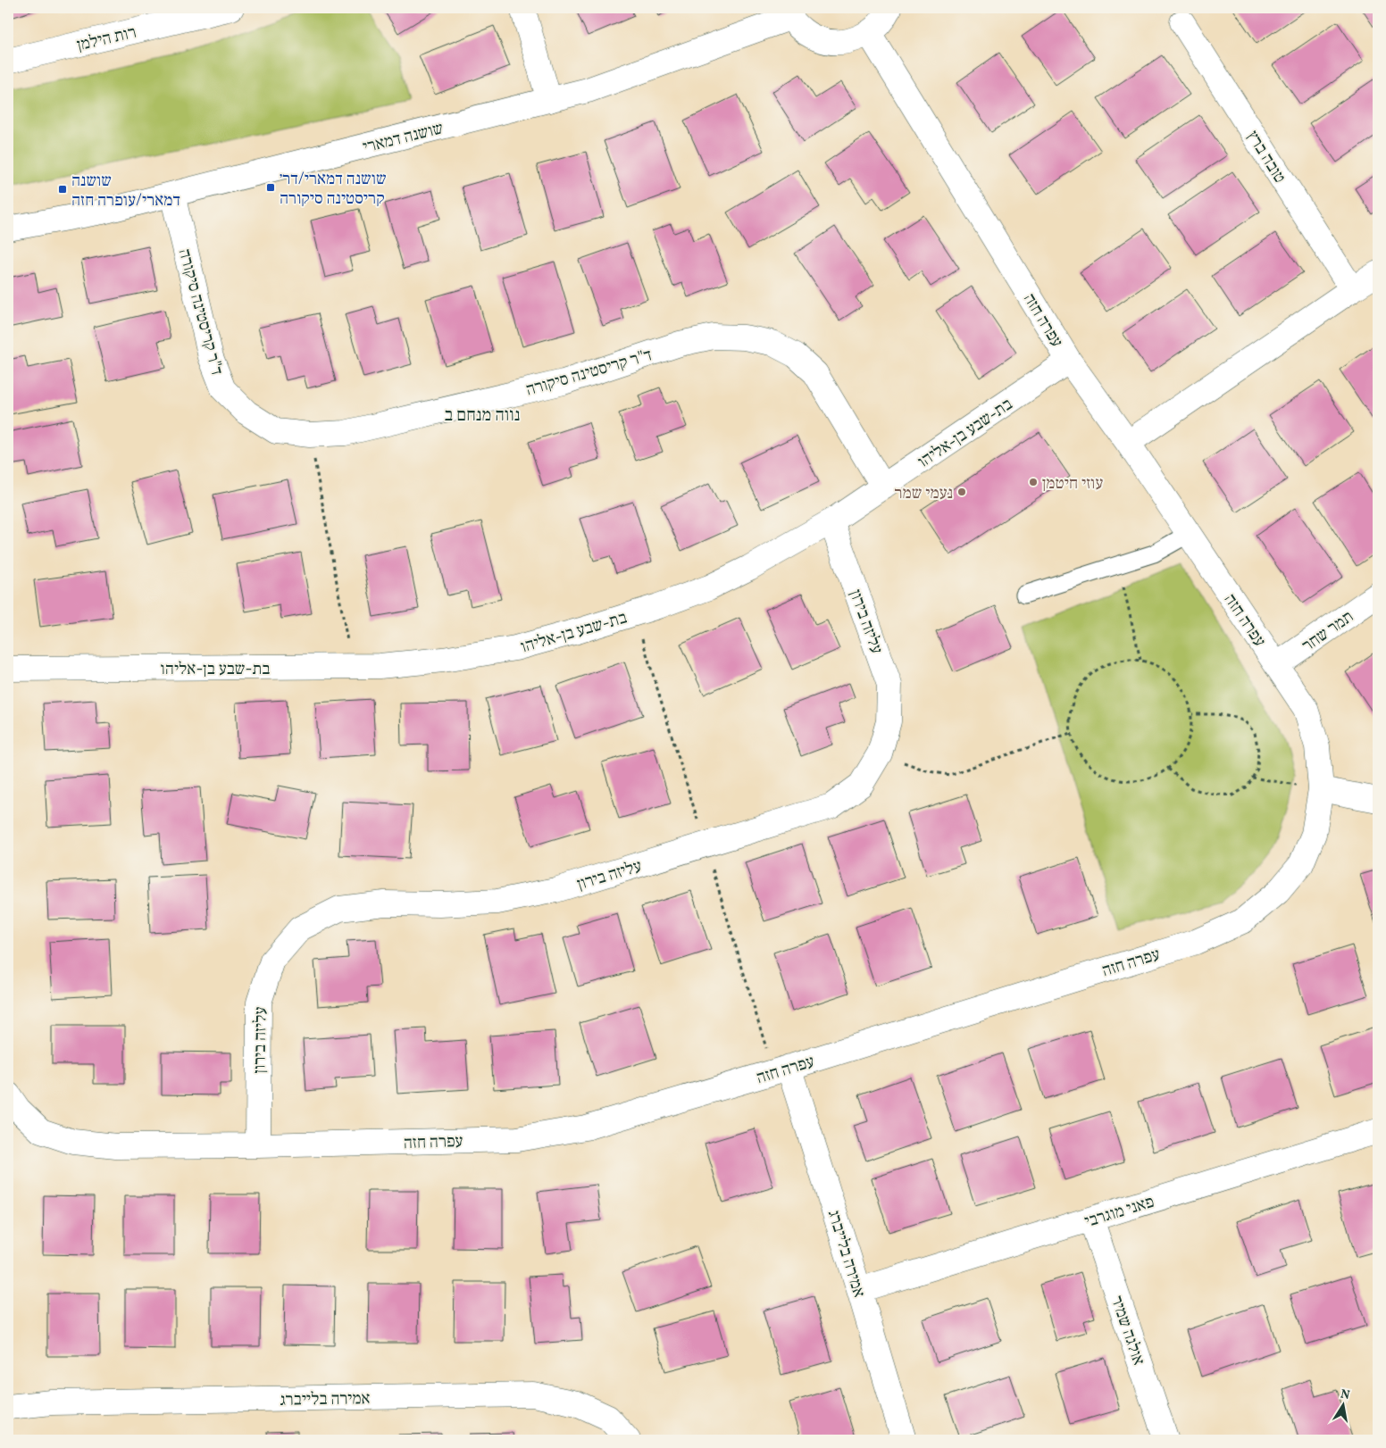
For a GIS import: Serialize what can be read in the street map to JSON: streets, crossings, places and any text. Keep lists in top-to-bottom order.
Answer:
{
  "streets": {
    "street": [
      "רות הילמן",
      "שושנה דמארי",
      "טובה ברץ",
      "ד\"ר קריסטינה סיקורה",
      "עפרה חזה",
      "בת-שבע בן-אליהו",
      "עליזה בירון",
      "תמר שחר",
      "פאני מוגרבי",
      "אמירה בלייברג",
      "אולגה שמיר"
    ]
  },
  "crossings": [
    ["שושנה דמארי", "ד\"ר קריסטינה סיקורה"],
    ["ד\"ר קריסטינה סיקורה", "בת-שבע בן-אליהו"],
    ["עפרה חזה", "בת-שבע בן-אליהו"],
    ["עפרה חזה", "עליזה בירון"],
    ["עפרה חזה", "תמר שחר"],
    ["עפרה חזה", "אמירה בלייברג"],
    ["בת-שבע בן-אליהו", "עליזה בירון"],
    ["פאני מוגרבי", "אמירה בלייברג"],
    ["פאני מוגרבי", "אולגה שמיר"]
  ],
  "districts": ["נווה מנחם ב"],
  "places": {
    "transit": ["שושנה דמארי/דר׳ קריסטינה סיקורה", "שושנה דמארי/עופרה חזה"],
    "other": ["עוזי חיטמן", "נעמי שמר"]
  },
  "north": "top"
}
